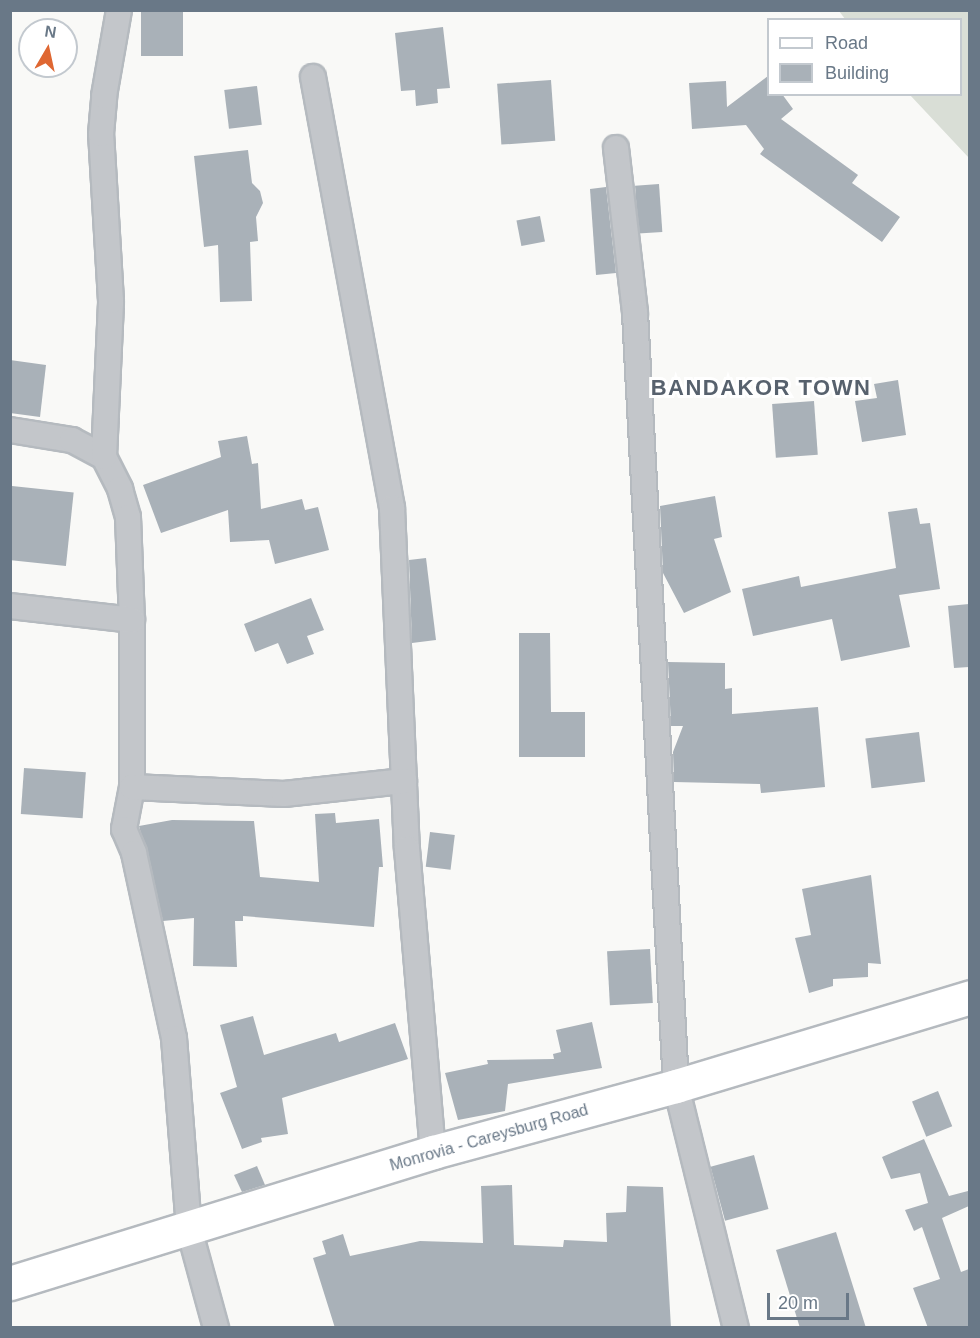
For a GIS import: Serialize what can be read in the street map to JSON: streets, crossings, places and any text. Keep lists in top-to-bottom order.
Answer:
{
  "streets": {
    "main road": ["Monrovia - Careysburg Road"]
  },
  "districts": ["BANDAKOR TOWN"],
  "legend": ["Road", "Building"],
  "scale_bar": "20 m",
  "north": "top"
}
